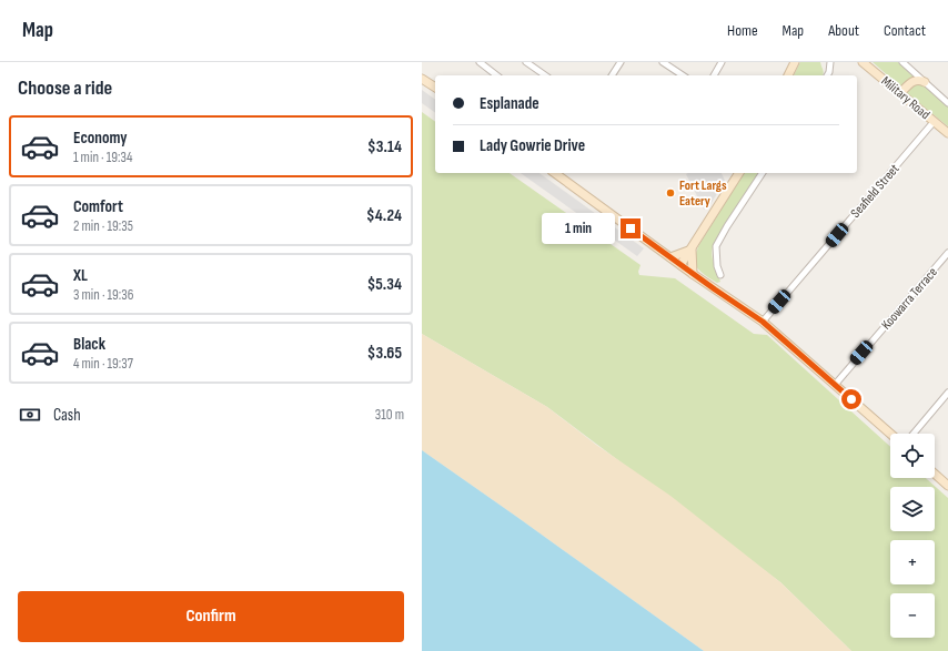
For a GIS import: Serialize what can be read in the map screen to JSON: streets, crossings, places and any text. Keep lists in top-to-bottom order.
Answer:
{
  "streets": {
    "main road": ["Military Road"],
    "street": ["Seafield Street", "Koowarra Terrace"]
  },
  "crossings": [
    ["Military Road", "Seafield Street"]
  ],
  "places": ["Fort Largs Eatery"],
  "page": {
    "header": "Map",
    "nav": [
      "Home",
      "Map",
      "About",
      "Contact"
    ],
    "heading": "Choose a ride",
    "banner": ["Esplanade", "Lady Gowrie Drive"],
    "list": [
      {
        "name": "Economy",
        "note": "1 min · 19:34",
        "value": "$3.14"
      },
      {
        "name": "Comfort",
        "note": "2 min · 19:35",
        "value": "$4.24"
      },
      {
        "name": "XL",
        "note": "3 min · 19:36",
        "value": "$5.34"
      },
      {
        "name": "Black",
        "note": "4 min · 19:37",
        "value": "$3.65"
      }
    ],
    "bubble": "1 min",
    "pay": ["Cash", "310 m"],
    "map_buttons": ["+", "−"],
    "buttons": "Confirm"
  }
}
